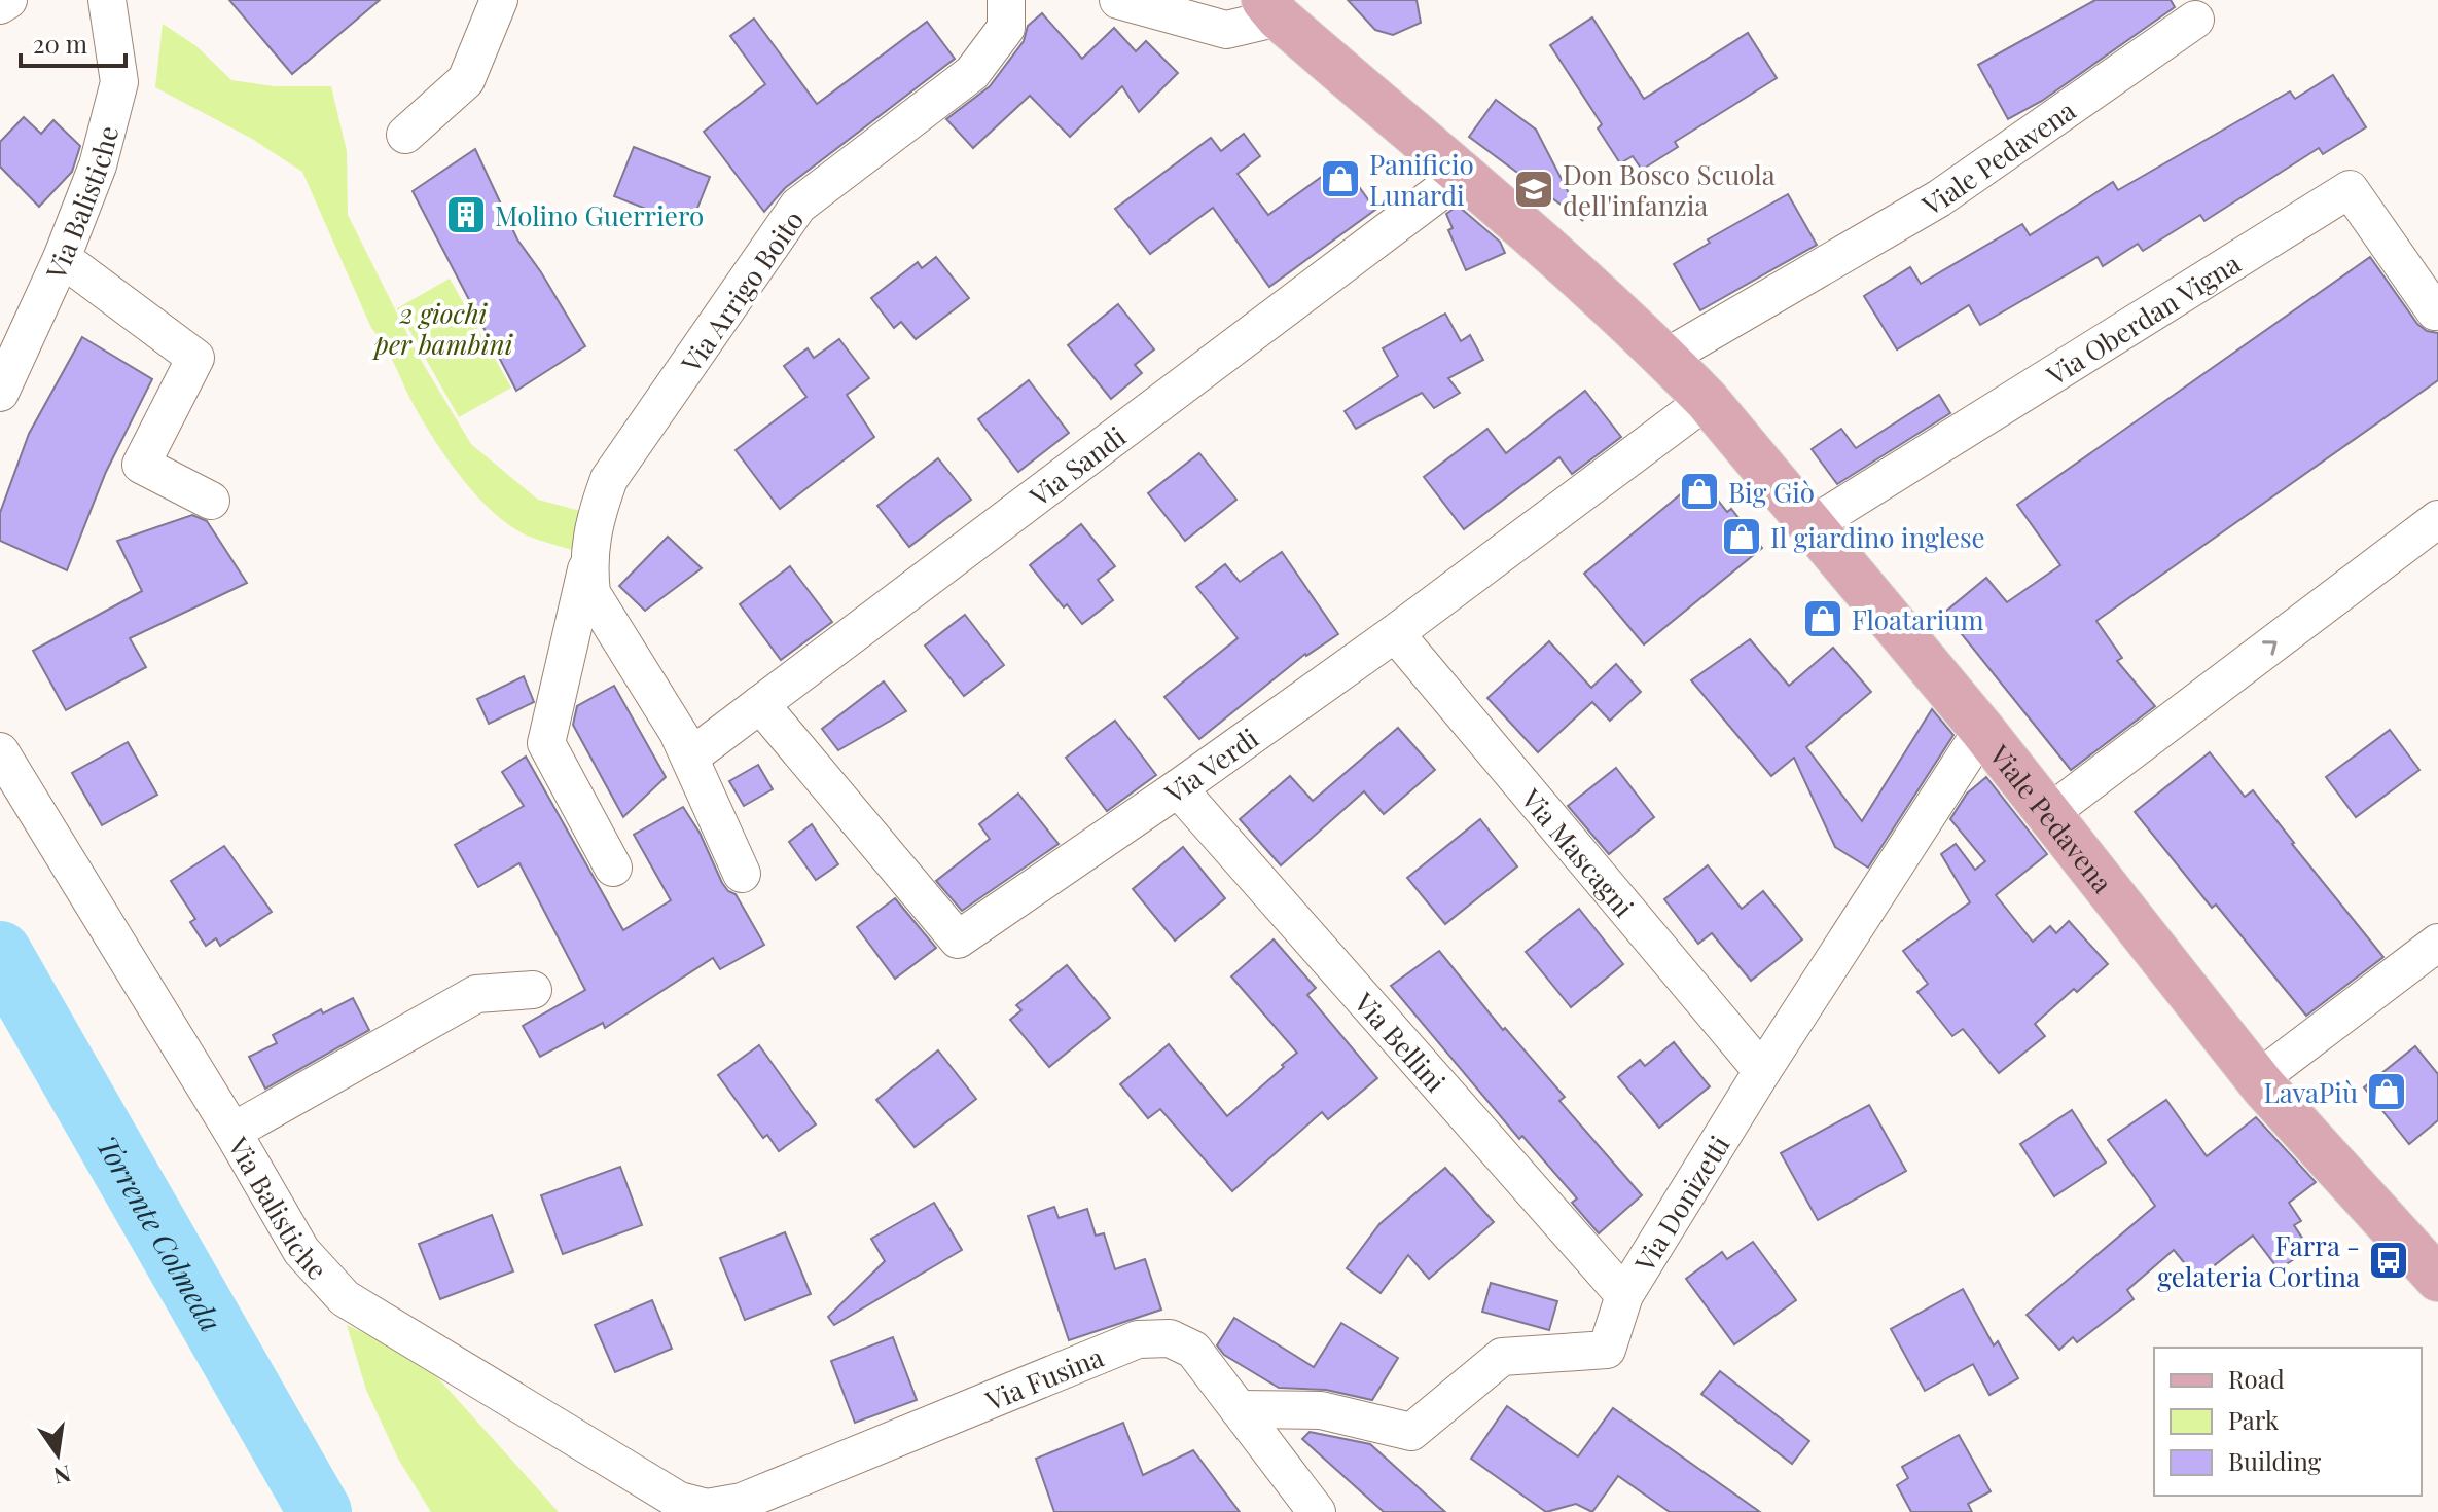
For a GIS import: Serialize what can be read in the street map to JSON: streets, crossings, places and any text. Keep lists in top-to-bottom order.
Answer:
{
  "streets": {
    "main road": ["Viale Pedavena"],
    "street": [
      "Via Balistiche",
      "Via Arrigo Boito",
      "Via Oberdan Vigna",
      "Via Sandi",
      "Via Verdi",
      "Via Mascagni",
      "Via Bellini",
      "Via Donizetti",
      "Via Fusina"
    ]
  },
  "crossings": [
    ["Viale Pedavena", "Via Oberdan Vigna"],
    ["Viale Pedavena", "Via Sandi"],
    ["Viale Pedavena", "Via Verdi"],
    ["Viale Pedavena", "Via Donizetti"],
    ["Via Balistiche", "Via Fusina"],
    ["Via Arrigo Boito", "Via Sandi"],
    ["Via Sandi", "Via Verdi"],
    ["Via Verdi", "Via Mascagni"],
    ["Via Verdi", "Via Bellini"],
    ["Via Mascagni", "Via Donizetti"],
    ["Via Bellini", "Via Donizetti"],
    ["Via Donizetti", "Via Fusina"]
  ],
  "water": ["Torrente Colmeda"],
  "parks": ["2 giochi per bambini"],
  "places": {
    "shop": [
      "Panificio Lunardi",
      "Big Giò",
      "Il giardino inglese",
      "Floatarium",
      "LavaPiù"
    ],
    "school or university": ["Don Bosco Scuola dell'infanzia"],
    "building": ["Molino Guerriero"],
    "bus stop": ["Farra - gelateria Cortina"]
  },
  "legend": ["Road", "Park", "Building"],
  "scale_bar": "20 m",
  "north": "bottom"
}
